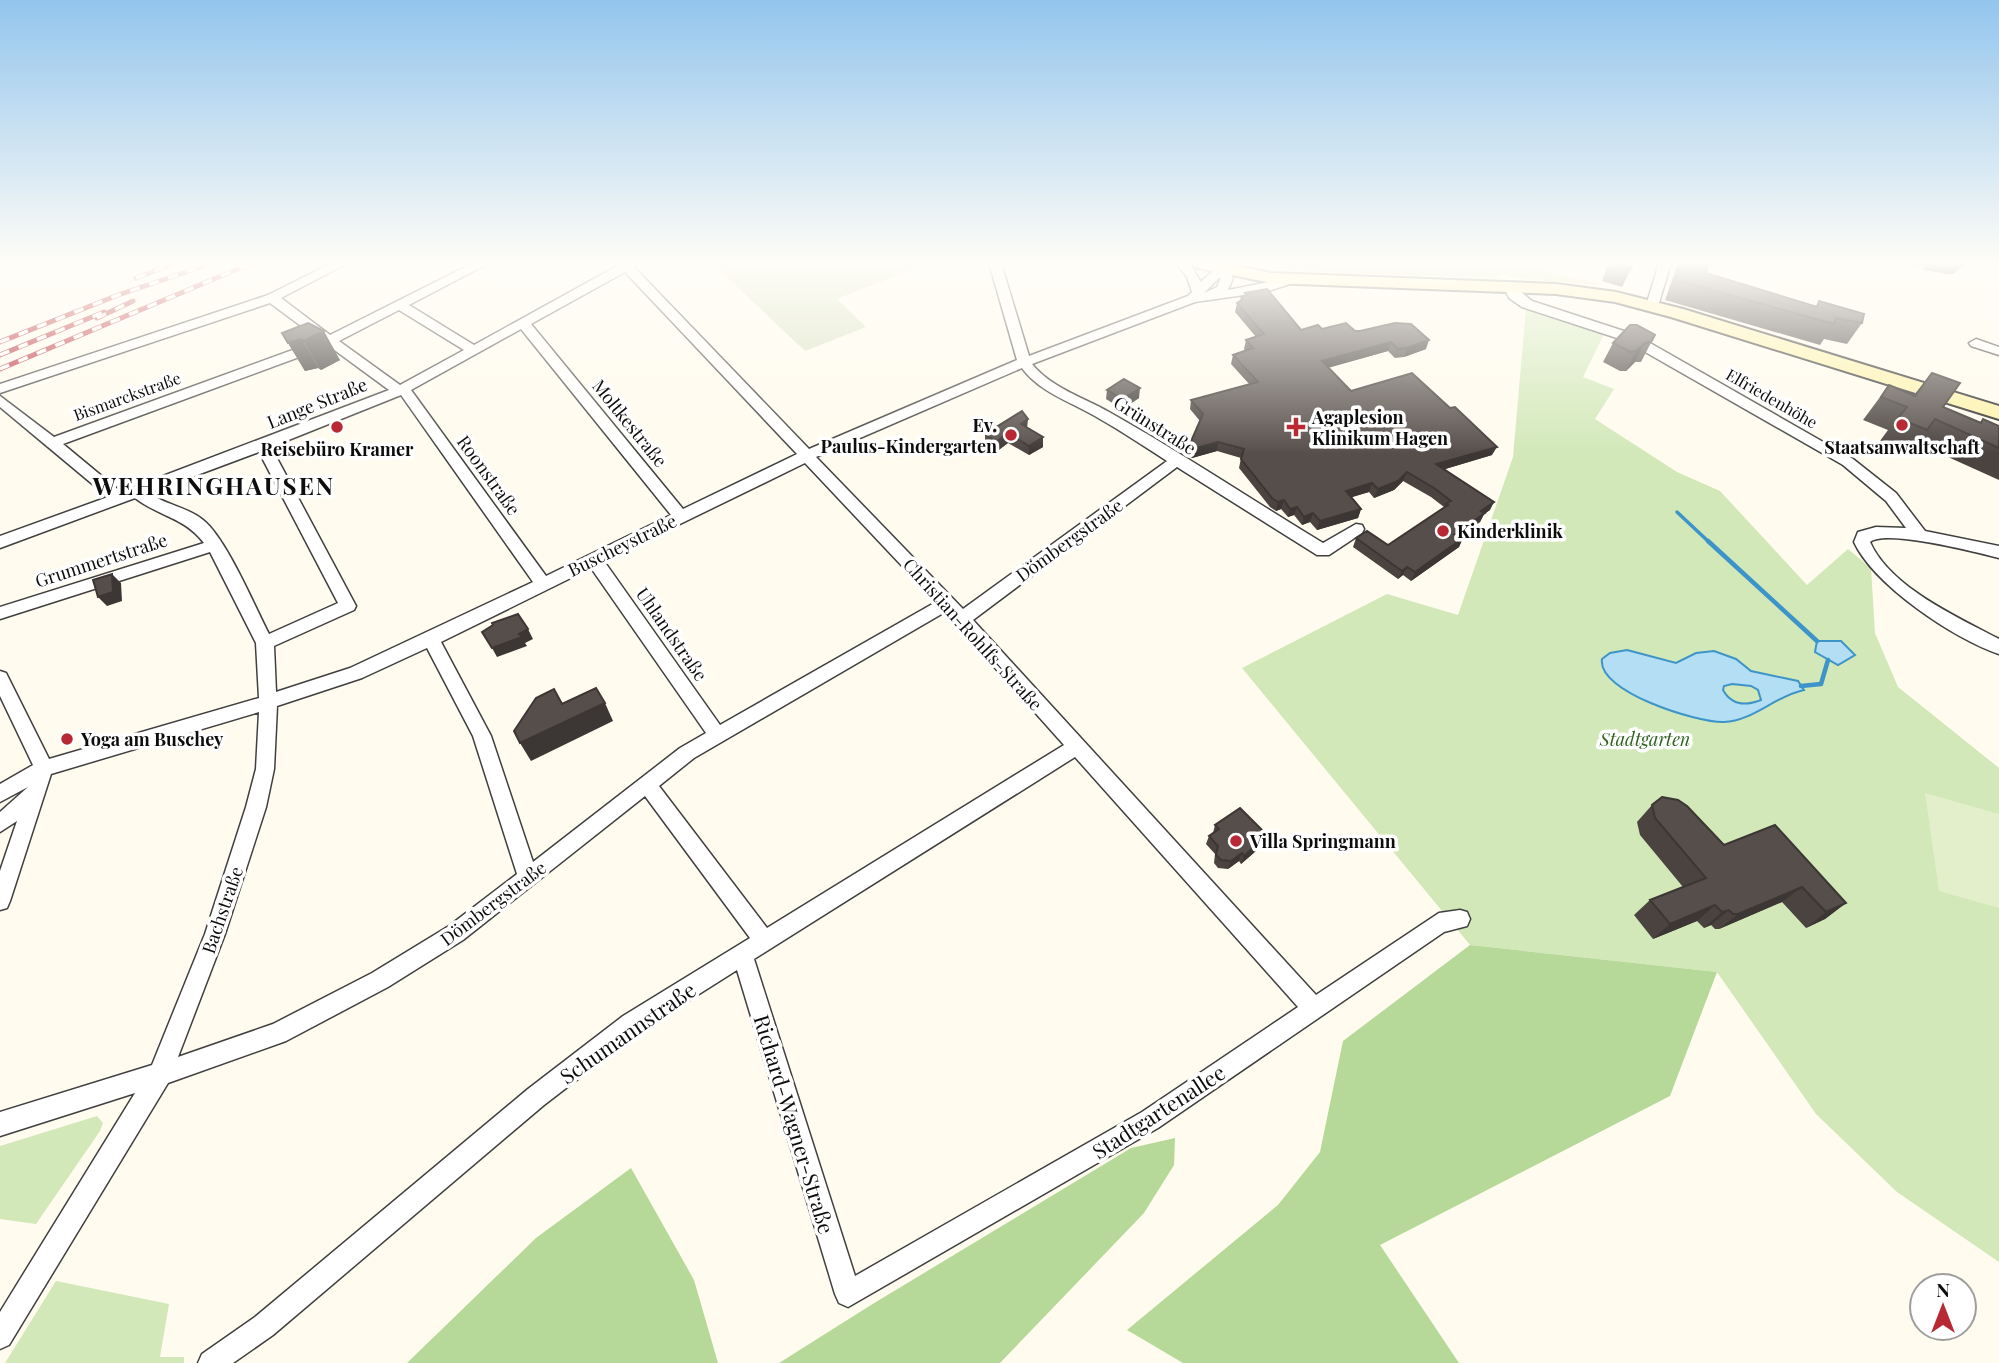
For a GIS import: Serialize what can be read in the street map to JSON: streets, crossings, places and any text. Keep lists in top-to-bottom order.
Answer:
{
  "streets": {
    "street": [
      "Bismarckstraße",
      "Elfriedenhöhe",
      "Lange Straße",
      "Moltkestraße",
      "Grünstraße",
      "Roonstraße",
      "Dömbergstraße",
      "Buscheystraße",
      "Grummertstraße",
      "Uhlandstraße",
      "Christian-Rohlfs-Straße",
      "Bachstraße",
      "Schumannstraße",
      "Stadtgartenallee",
      "Richard-Wagner-Straße"
    ]
  },
  "crossings": [
    ["Bismarckstraße", "Roonstraße"],
    ["Lange Straße", "Roonstraße"],
    ["Lange Straße", "Bachstraße"],
    ["Moltkestraße", "Buscheystraße"],
    ["Grünstraße", "Dömbergstraße"],
    ["Grünstraße", "Buscheystraße"],
    ["Roonstraße", "Buscheystraße"],
    ["Dömbergstraße", "Uhlandstraße"],
    ["Dömbergstraße", "Christian-Rohlfs-Straße"],
    ["Dömbergstraße", "Bachstraße"],
    ["Buscheystraße", "Uhlandstraße"],
    ["Buscheystraße", "Christian-Rohlfs-Straße"],
    ["Buscheystraße", "Bachstraße"],
    ["Grummertstraße", "Bachstraße"],
    ["Christian-Rohlfs-Straße", "Schumannstraße"],
    ["Christian-Rohlfs-Straße", "Stadtgartenallee"],
    ["Schumannstraße", "Richard-Wagner-Straße"],
    ["Stadtgartenallee", "Richard-Wagner-Straße"]
  ],
  "districts": ["WEHRINGHAUSEN"],
  "parks": ["Stadtgarten"],
  "places": {
    "other": [
      "Staatsanwaltschaft",
      "Reisebüro Kramer",
      "Ev. Paulus-Kindergarten",
      "Kinderklinik",
      "Yoga am Buschey",
      "Villa Springmann"
    ],
    "health": ["Agaplesion Klinikum Hagen"]
  },
  "north": "top"
}
